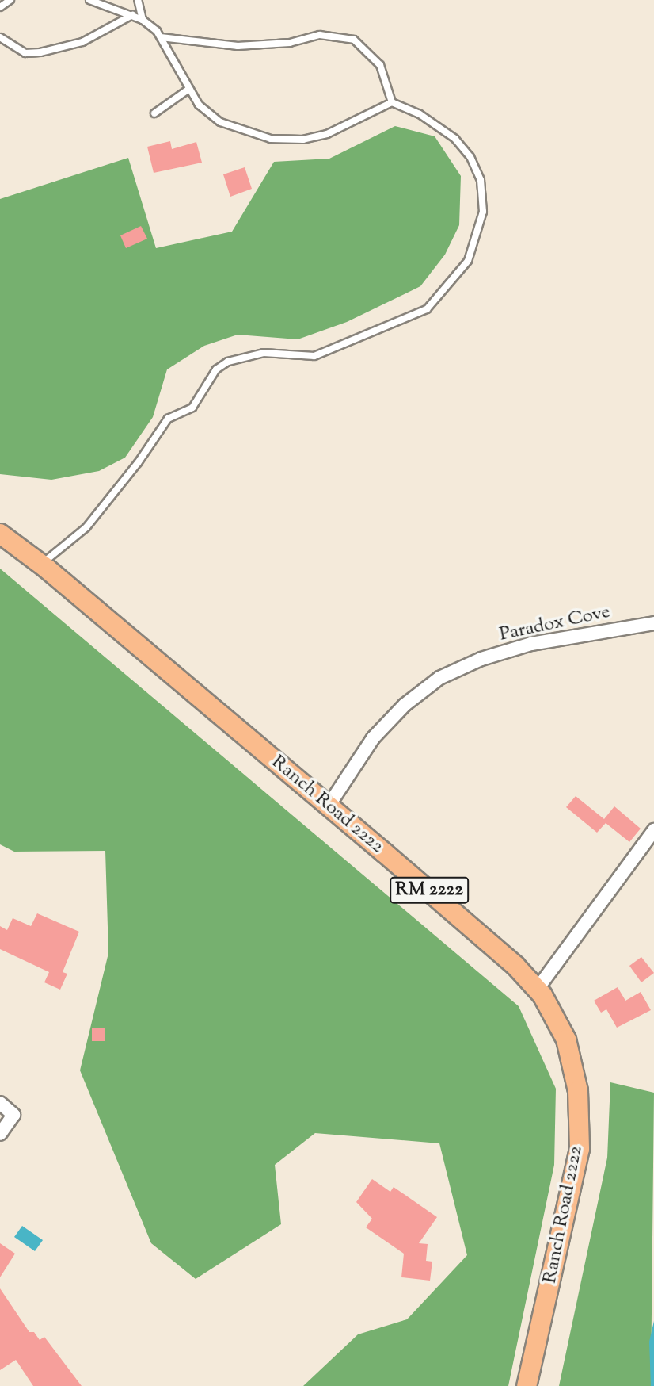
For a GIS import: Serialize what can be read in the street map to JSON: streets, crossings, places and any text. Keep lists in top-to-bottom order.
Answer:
{
  "streets": {
    "main road": ["Ranch Road 2222", "RM 2222"],
    "street": ["Paradox Cove"]
  },
  "crossings": [
    ["Paradox Cove", "Ranch Road 2222"]
  ]
}
